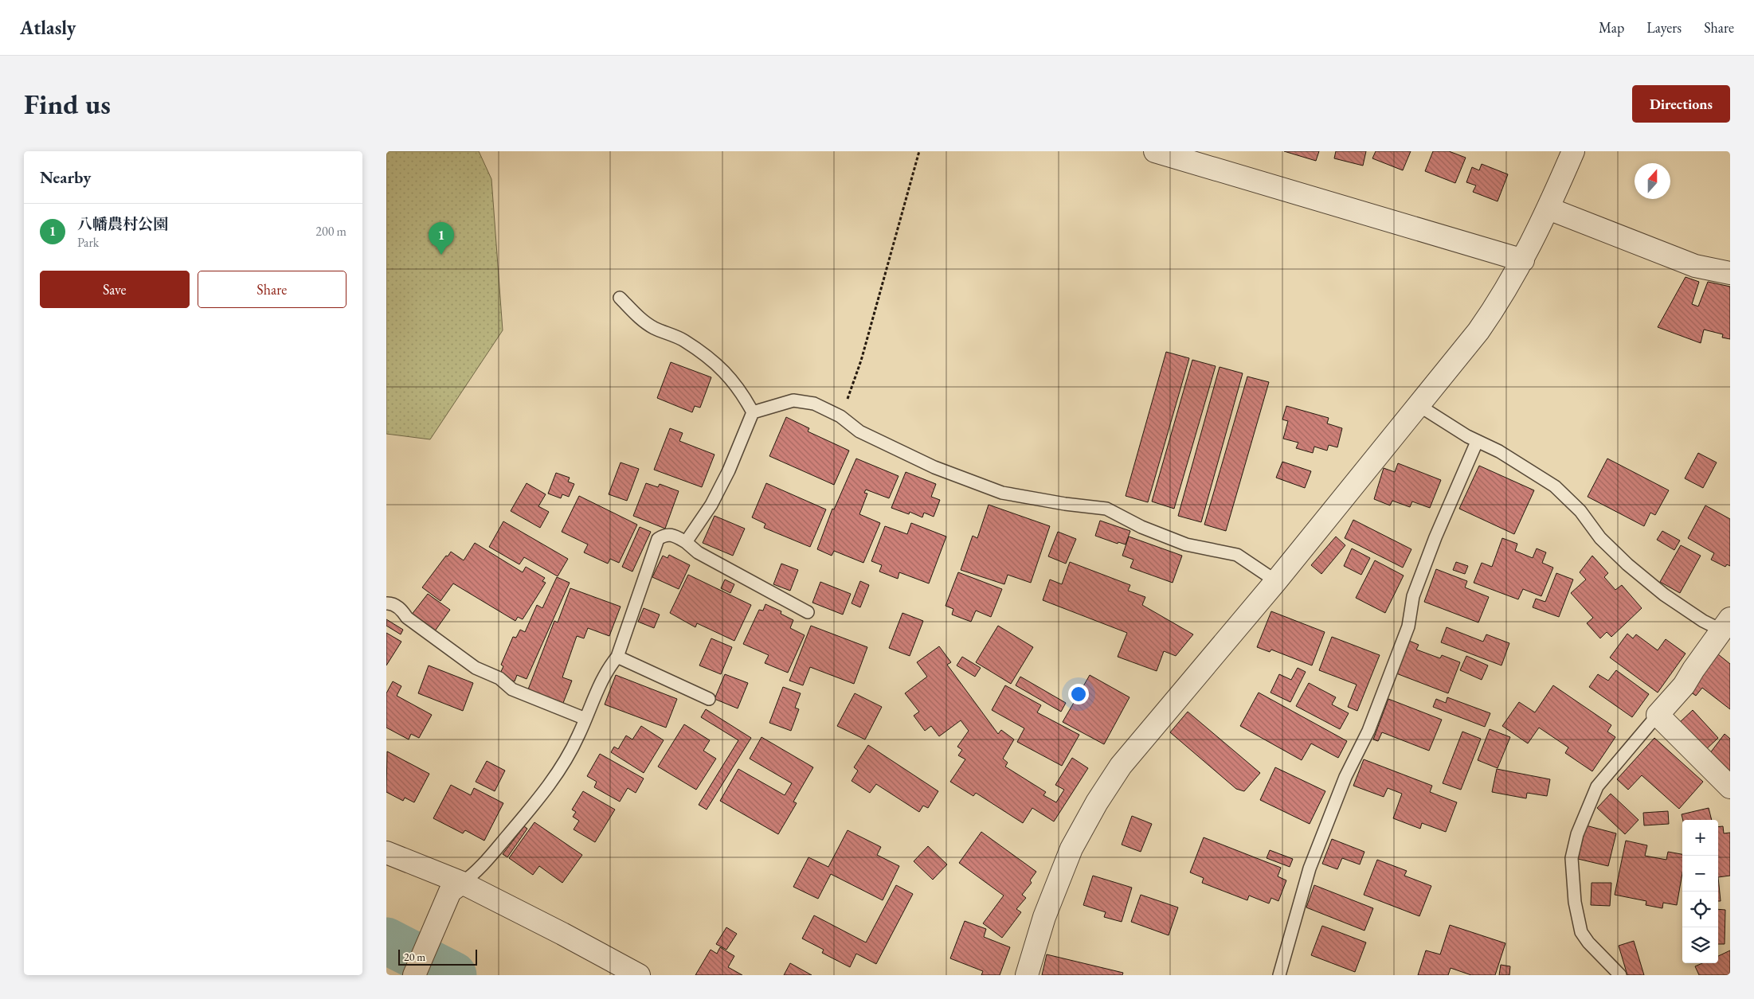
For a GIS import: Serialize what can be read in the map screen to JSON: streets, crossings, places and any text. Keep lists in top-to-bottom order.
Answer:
{
  "scale_bar": "20 m",
  "north": "top",
  "page": {
    "header": "Atlasly",
    "nav": ["Map", "Layers", "Share"],
    "buttons": [
      "Directions",
      ["Save", "Share"]
    ],
    "title": "Find us",
    "heading": "Nearby",
    "list": [
      {
        "mark": "1",
        "name": "八幡農村公園",
        "note": "Park",
        "value": "200 m"
      }
    ],
    "pins": "1",
    "map_buttons": ["+", "−"],
    "scale": "20 m"
  }
}
